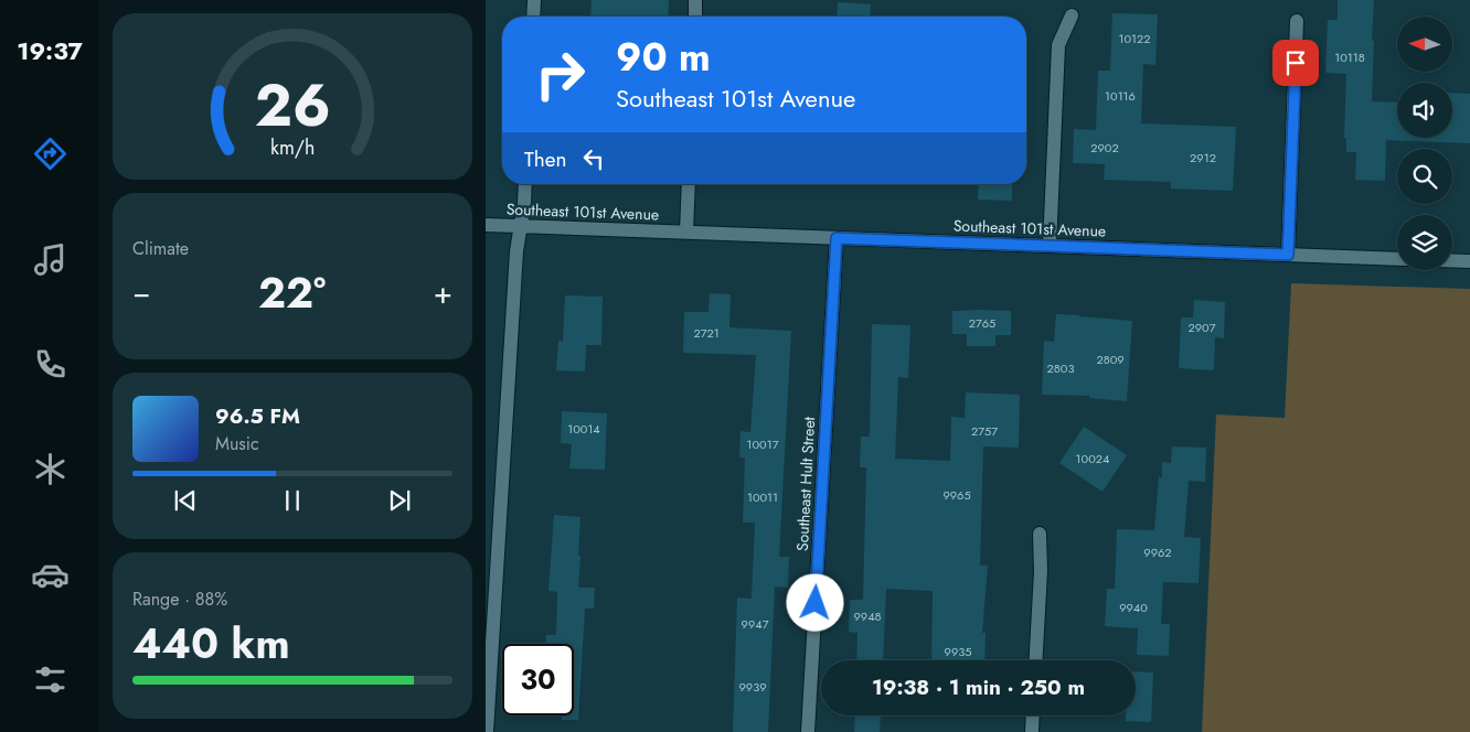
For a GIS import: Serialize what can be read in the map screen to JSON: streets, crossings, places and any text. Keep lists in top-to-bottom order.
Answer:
{
  "streets": {
    "street": ["Southeast 101st Avenue", "Southeast Hult Street"]
  },
  "crossings": [
    ["Southeast 101st Avenue", "Southeast Hult Street"]
  ],
  "house_numbers": [
    "10122",
    "10118",
    "10116",
    "2902",
    "2912",
    "2765",
    "2907",
    "2721",
    "2809",
    "2803",
    "10014",
    "2757",
    "10017",
    "10024",
    "9965",
    "10011",
    "9962",
    "9940",
    "9948",
    "9947",
    "9935",
    "9939"
  ],
  "north": "left",
  "page": {
    "tabs": "19:37",
    "turn": ["90 m", "Southeast 101st Avenue"],
    "then": "Then",
    "tile": [
      "Climate",
      ["Range · 88%", "440 km"]
    ],
    "heat": ["−", "22°", "+"],
    "song": ["96.5 FM", "Music"],
    "limit": "30",
    "trip": "19:38 · 1 min · 250 m",
    "gauge": ["26", "km/h"]
  }
}
